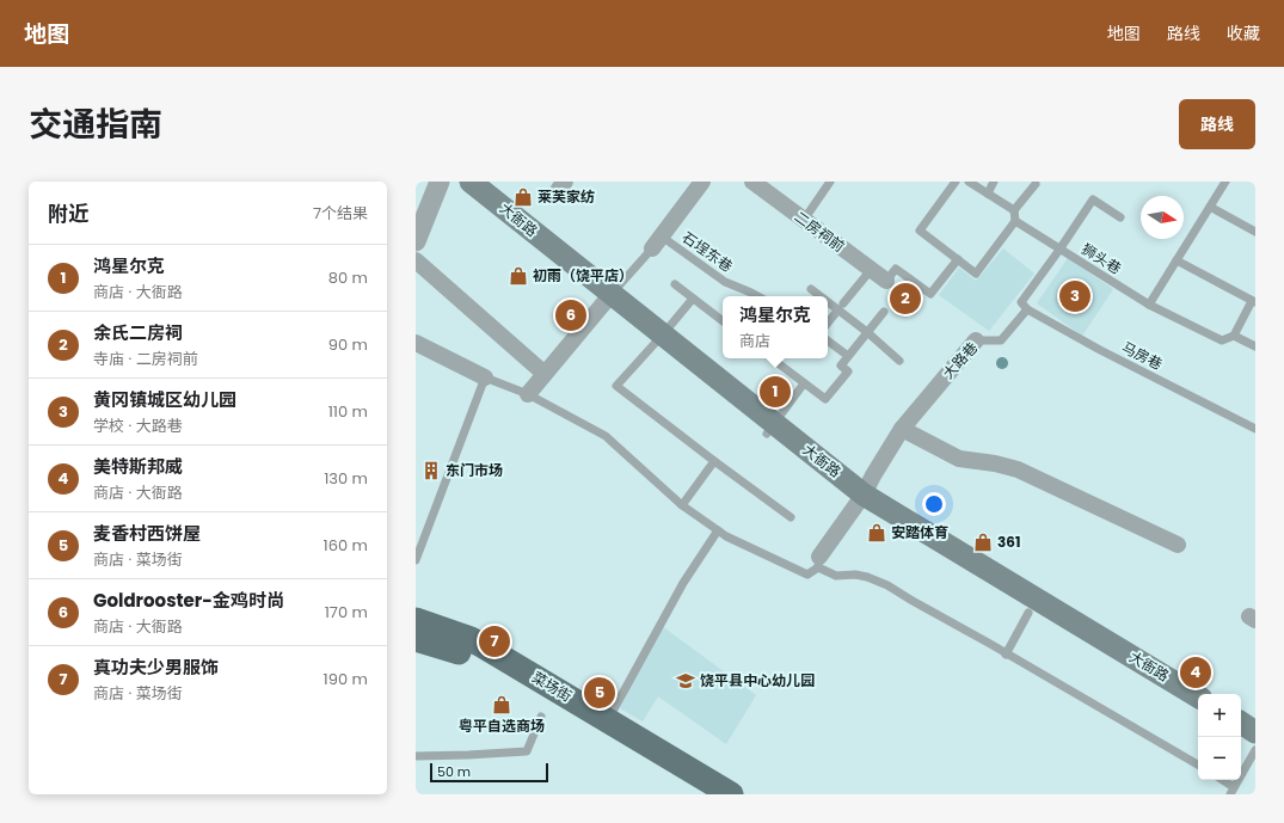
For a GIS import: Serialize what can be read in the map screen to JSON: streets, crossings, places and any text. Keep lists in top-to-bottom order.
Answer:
{
  "streets": {
    "main road": ["大衙路", "菜场街"],
    "street": ["二房祠前", "大路巷"],
    "lane": ["石埕东巷", "狮头巷", "马房巷"]
  },
  "crossings": [
    ["大衙路", "大路巷"],
    ["狮头巷", "大路巷"],
    ["马房巷", "大路巷"]
  ],
  "places": {
    "shop": [
      "莱芙家纺",
      "初雨（饶平店）",
      "安踏体育",
      "361",
      "粤平自选商场"
    ],
    "building": ["东门市场"],
    "school or university": ["饶平县中心幼儿园"]
  },
  "scale_bar": "50 m",
  "north": "right",
  "page": {
    "header": "地图",
    "nav": ["地图", "路线", "收藏"],
    "title": "交通指南",
    "buttons": "路线",
    "heading": ["附近", "7个结果"],
    "list": [
      {
        "mark": "1",
        "name": "鸿星尔克",
        "note": "商店 · 大衙路",
        "value": "80 m"
      },
      {
        "mark": "2",
        "name": "余氏二房祠",
        "note": "寺庙 · 二房祠前",
        "value": "90 m"
      },
      {
        "mark": "3",
        "name": "黄冈镇城区幼儿园",
        "note": "学校 · 大路巷",
        "value": "110 m"
      },
      {
        "mark": "4",
        "name": "美特斯邦威",
        "note": "商店 · 大衙路",
        "value": "130 m"
      },
      {
        "mark": "5",
        "name": "麦香村西饼屋",
        "note": "商店 · 菜场街",
        "value": "160 m"
      },
      {
        "mark": "6",
        "name": "Goldrooster-金鸡时尚",
        "note": "商店 · 大衙路",
        "value": "170 m"
      },
      {
        "mark": "7",
        "name": "真功夫少男服饰",
        "note": "商店 · 菜场街",
        "value": "190 m"
      }
    ],
    "pins": [
      "3",
      "2",
      "6",
      "1",
      "7",
      "4",
      "5"
    ],
    "popup": ["鸿星尔克", "商店"],
    "map_buttons": ["+", "−"],
    "scale": "50 m"
  }
}
